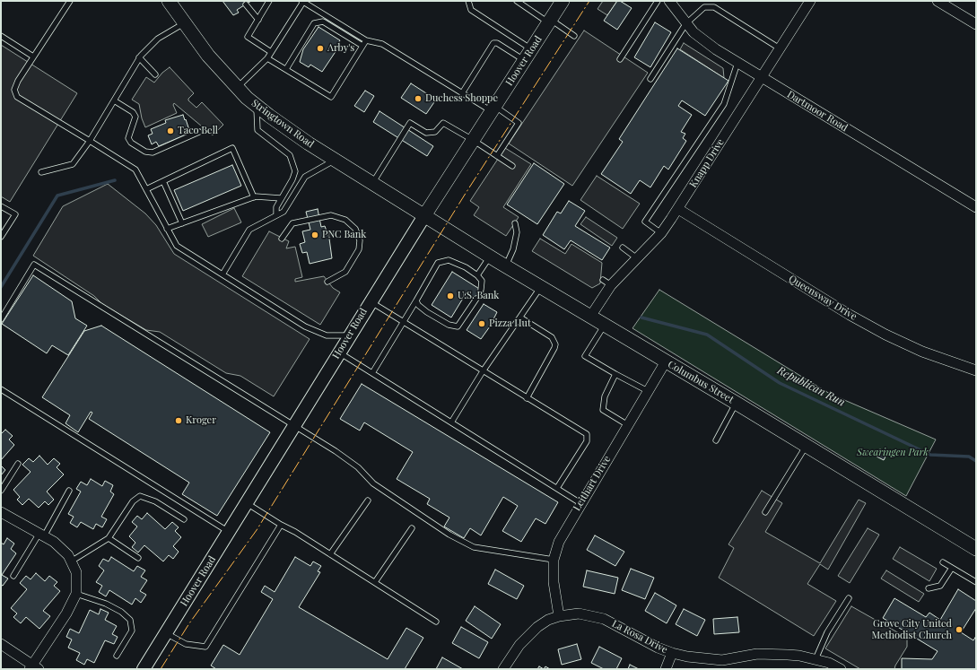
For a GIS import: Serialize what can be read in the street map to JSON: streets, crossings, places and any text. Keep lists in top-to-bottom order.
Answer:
{
  "streets": {
    "main road": ["Hoover Road", "Stringtown Road", "Columbus Street"],
    "street": [
      "Dartmoor Road",
      "Knapp Drive",
      "Queensway Drive",
      "Leithart Drive",
      "La Rosa Drive"
    ]
  },
  "crossings": [
    ["Hoover Road", "Stringtown Road"],
    ["Hoover Road", "Columbus Street"],
    ["Dartmoor Road", "Knapp Drive"],
    ["Stringtown Road", "Columbus Street"],
    ["Knapp Drive", "Queensway Drive"],
    ["Knapp Drive", "Columbus Street"],
    ["Columbus Street", "Leithart Drive"],
    ["Leithart Drive", "La Rosa Drive"]
  ],
  "water": ["Republican Run"],
  "parks": ["Swearingen Park"],
  "places": [
    "Arby's",
    "Duchess Shoppe",
    "Taco Bell",
    "PNC Bank",
    "U.S. Bank",
    "Pizza Hut",
    "Kroger",
    "Grove City United Methodist Church"
  ]
}
